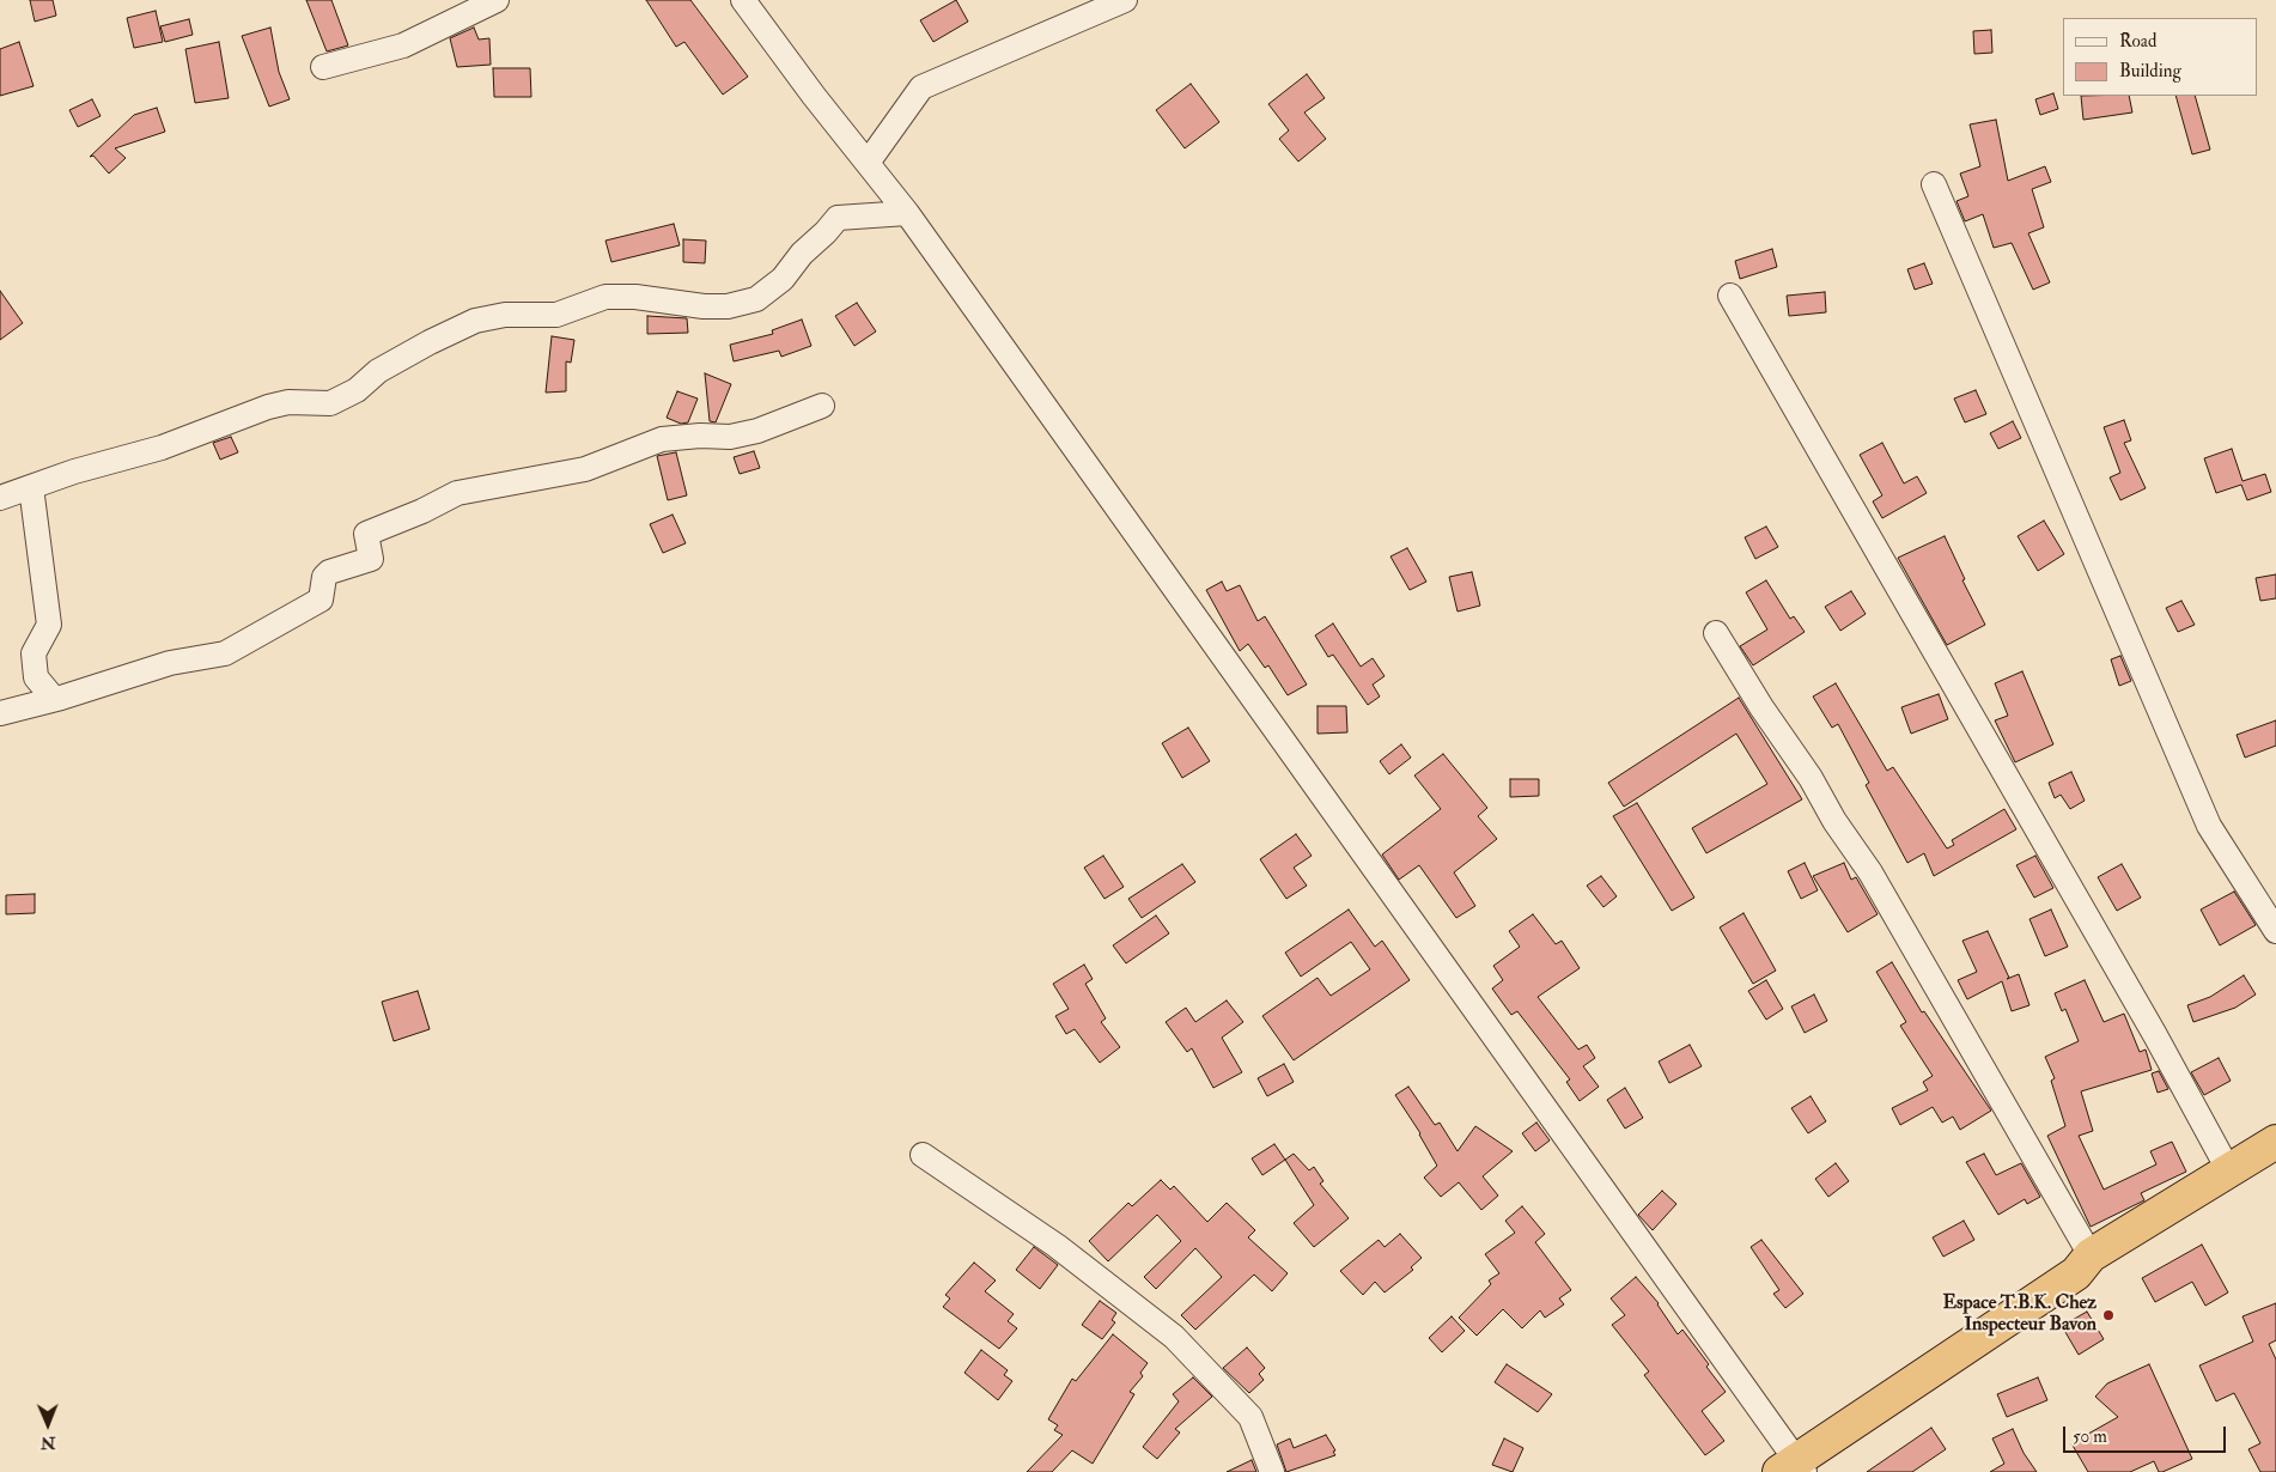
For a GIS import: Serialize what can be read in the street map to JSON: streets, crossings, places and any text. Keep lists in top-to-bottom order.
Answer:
{
  "places": ["Espace T.B.K. Chez Inspecteur Bavon"],
  "legend": ["Road", "Building"],
  "scale_bar": "50 m",
  "north": "bottom"
}
